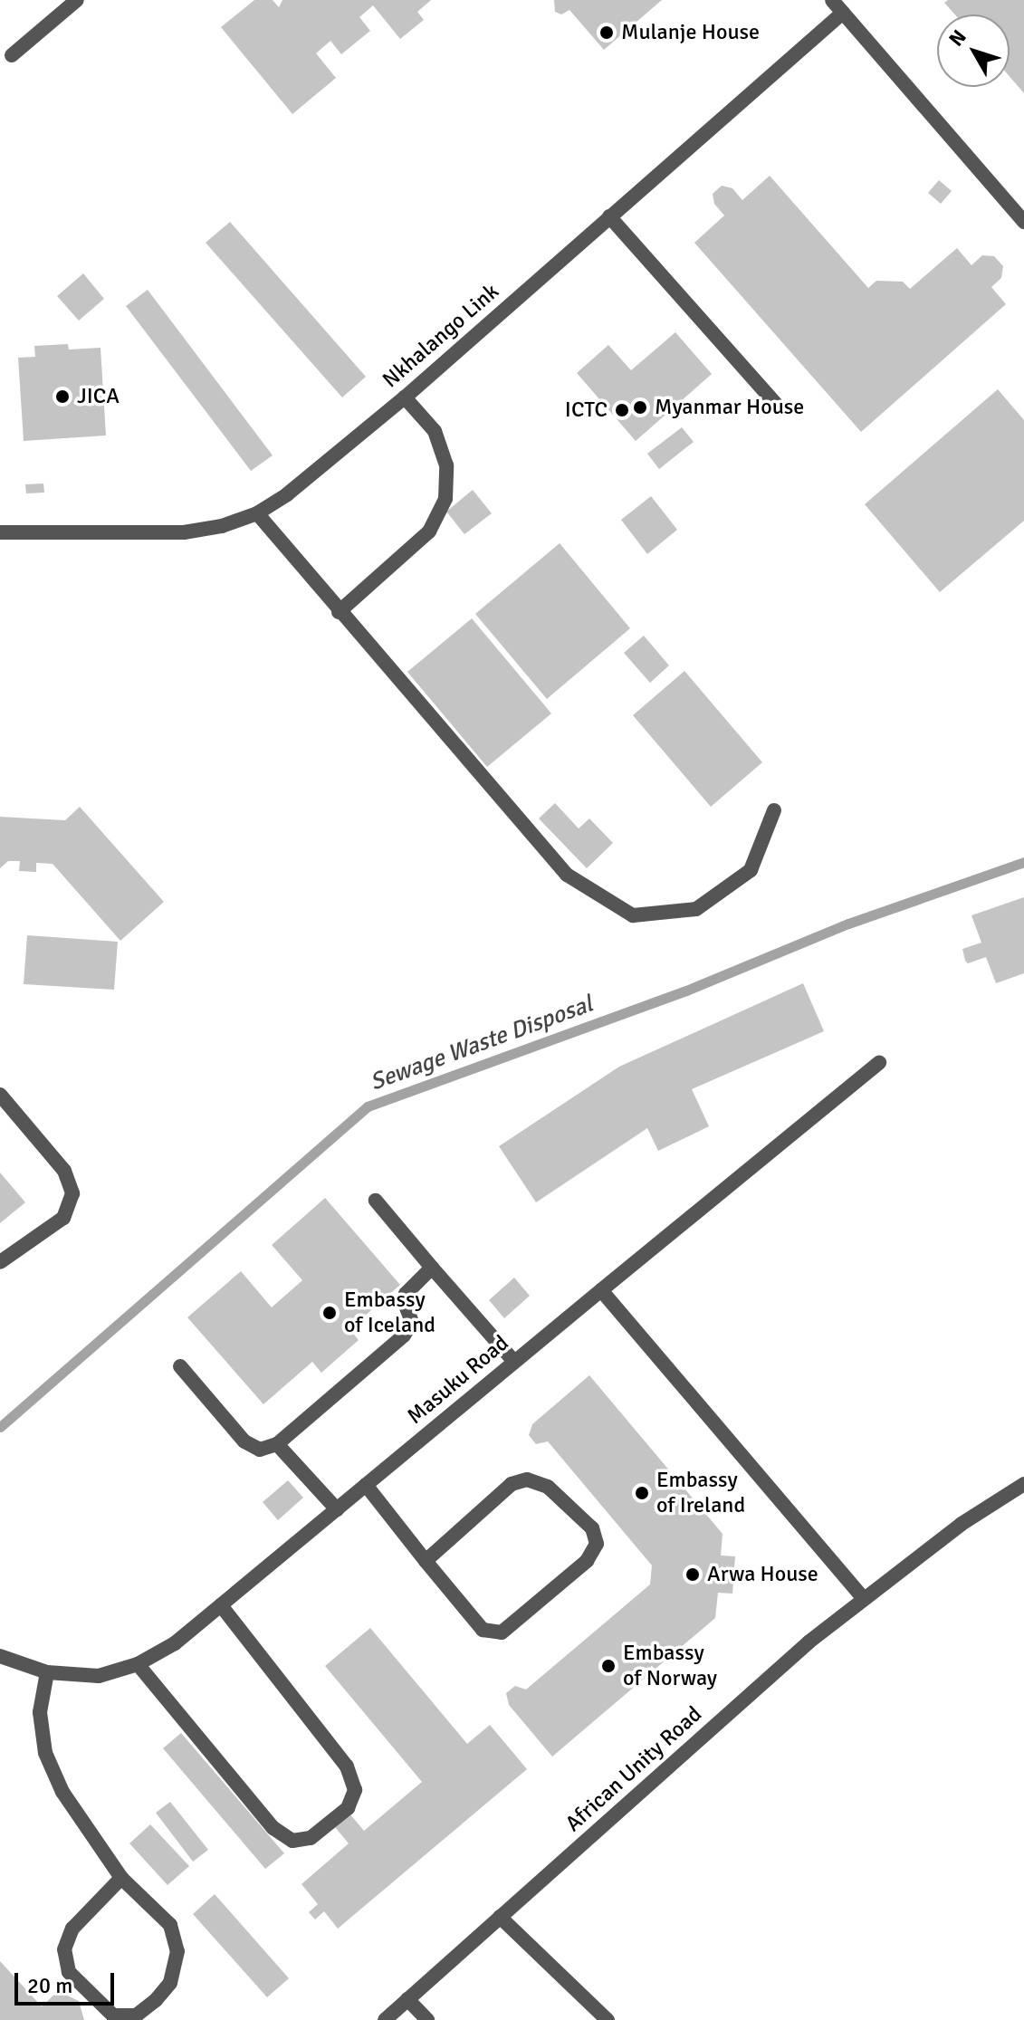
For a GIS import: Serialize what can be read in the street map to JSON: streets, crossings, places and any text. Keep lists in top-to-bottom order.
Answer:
{
  "streets": {
    "street": ["Nkhalango Link", "Masuku Road", "African Unity Road"]
  },
  "water": ["Sewage Waste Disposal"],
  "places": [
    "Mulanje House",
    "JICA",
    "Myanmar House",
    "ICTC",
    "Embassy of Iceland",
    "Embassy of Ireland",
    "Arwa House",
    "Embassy of Norway"
  ],
  "scale_bar": "20 m",
  "north": "top left"
}
